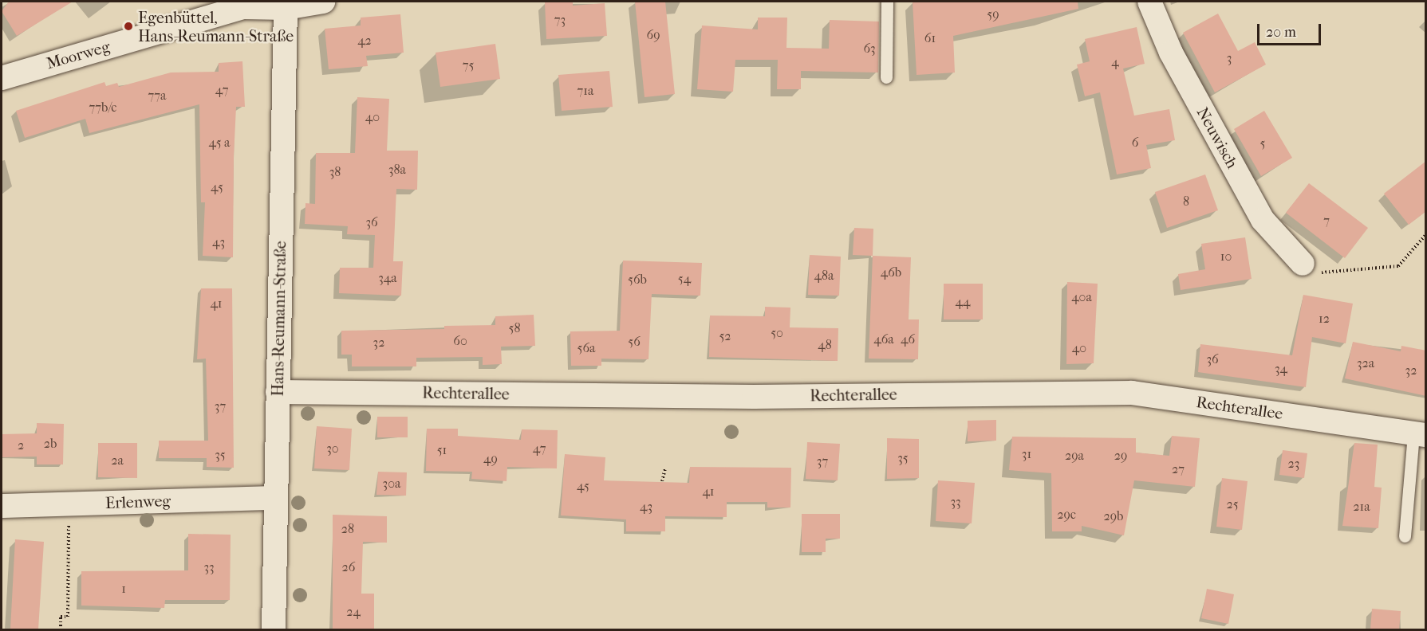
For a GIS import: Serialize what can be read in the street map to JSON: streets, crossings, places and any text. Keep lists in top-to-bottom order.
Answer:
{
  "streets": {
    "street": [
      "Moorweg",
      "Neuwisch",
      "Hans-Reumann-Straße",
      "Rechterallee",
      "Erlenweg"
    ]
  },
  "crossings": [
    ["Moorweg", "Hans-Reumann-Straße"],
    ["Hans-Reumann-Straße", "Rechterallee"],
    ["Hans-Reumann-Straße", "Erlenweg"]
  ],
  "places": ["Egenbüttel, Hans-Reumann-Straße"],
  "house_numbers": [
    "59",
    "73",
    "69",
    "61",
    "42",
    "63",
    "3",
    "4",
    "75",
    "47",
    "71a",
    "77a",
    "77b/c",
    "40",
    "45 a",
    "6",
    "5",
    "38a",
    "38",
    "45",
    "8",
    "7",
    "36",
    "43",
    "10",
    "46b",
    "48a",
    "34a",
    "54",
    "56b",
    "40a",
    "44",
    "41",
    "12",
    "58",
    "50",
    "52",
    "46a",
    "46",
    "60",
    "56",
    "32",
    "48",
    "56a",
    "40",
    "36",
    "32a",
    "34",
    "32",
    "37",
    "2b",
    "2",
    "30",
    "47",
    "51",
    "31",
    "35",
    "29a",
    "29",
    "35",
    "49",
    "2a",
    "37",
    "23",
    "27",
    "30a",
    "45",
    "41",
    "33",
    "25",
    "43",
    "21a",
    "29c",
    "29b",
    "28",
    "33",
    "26",
    "1",
    "24"
  ],
  "scale_bar": "20 m"
}
